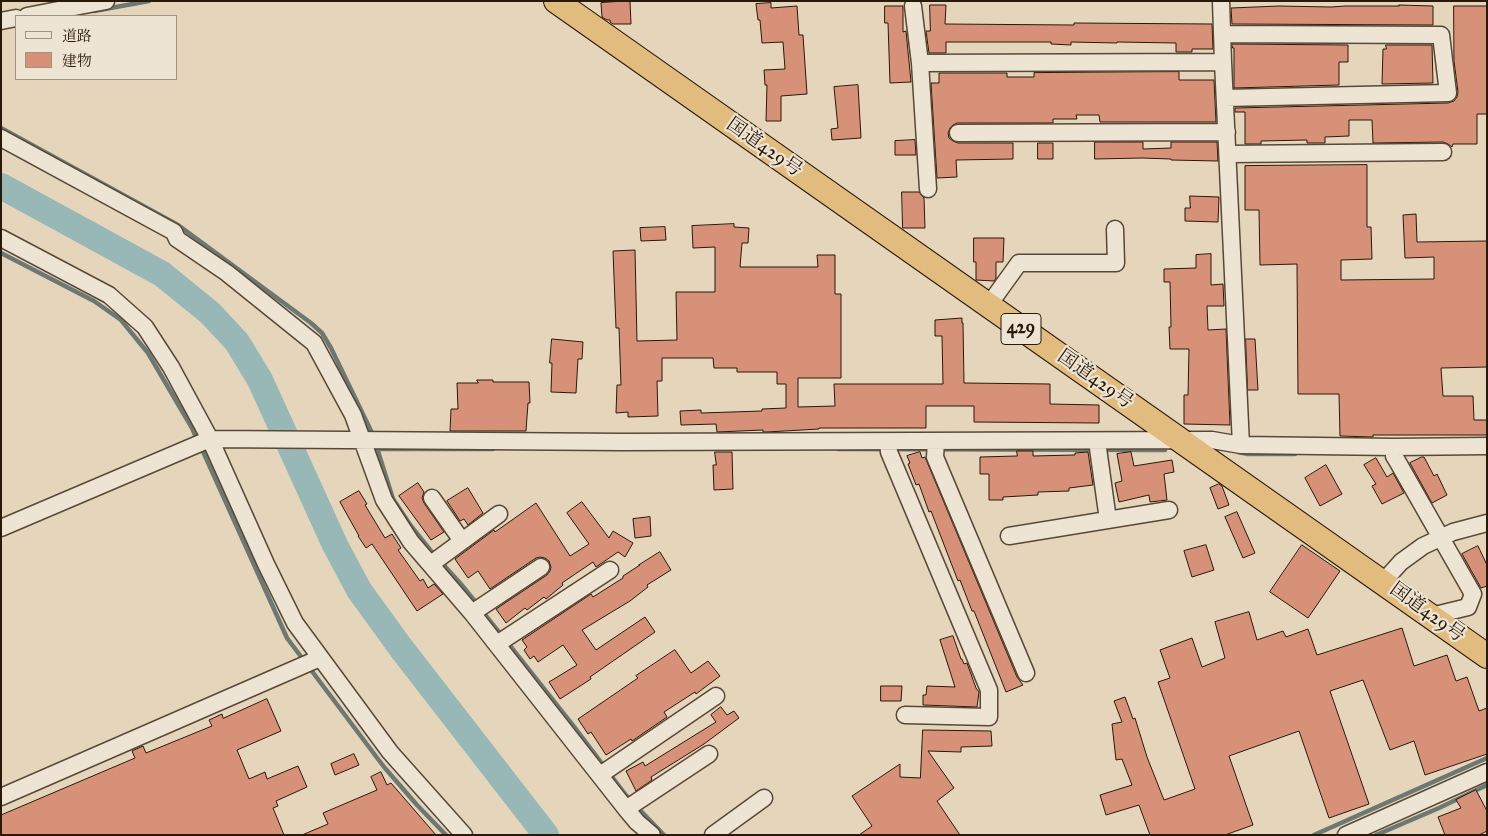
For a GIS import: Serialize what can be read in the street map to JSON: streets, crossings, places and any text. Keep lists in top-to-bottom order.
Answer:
{
  "streets": {
    "highway": ["国道429号", "429"]
  },
  "legend": ["道路", "建物"]
}
